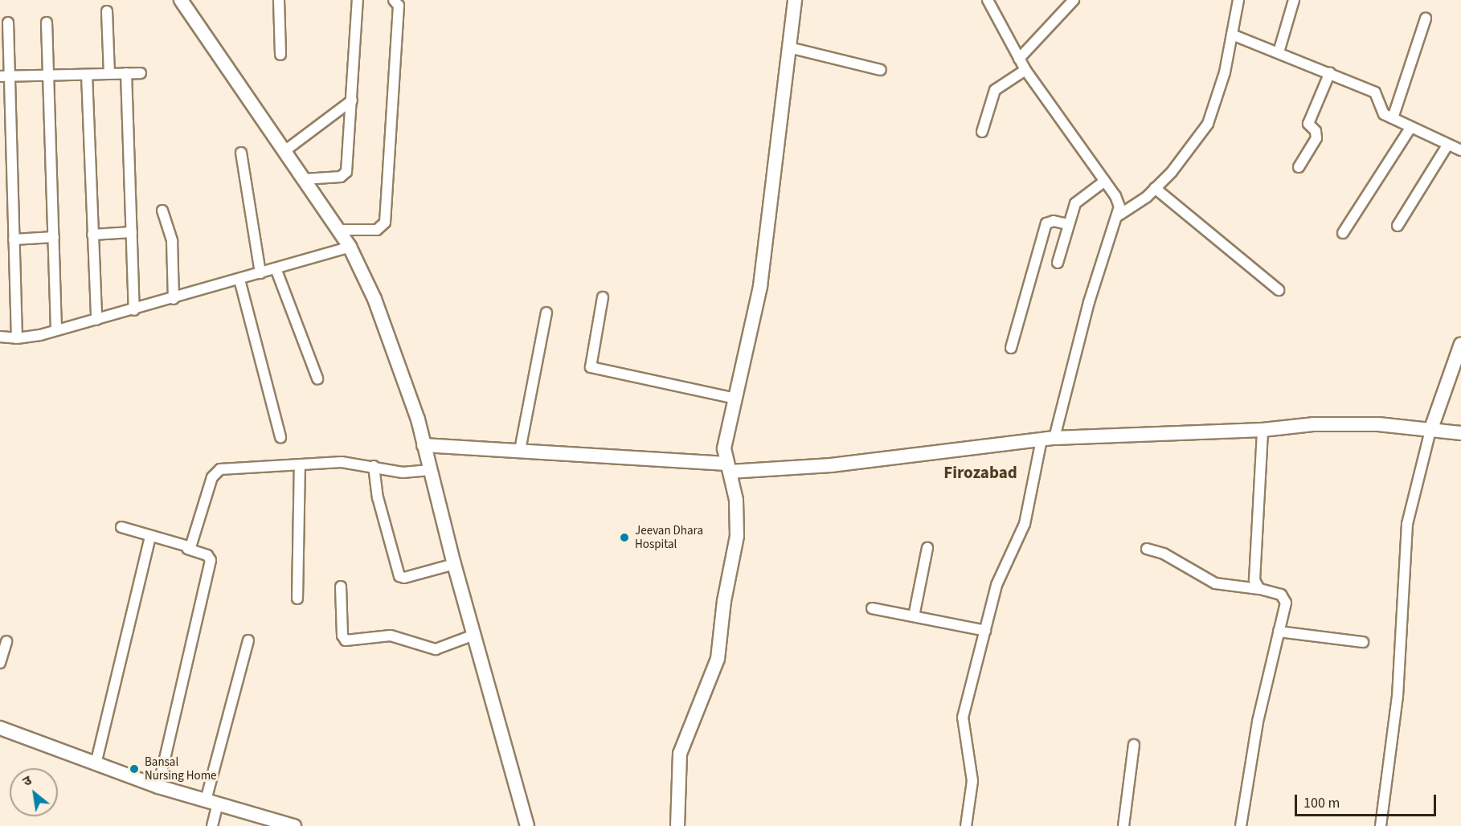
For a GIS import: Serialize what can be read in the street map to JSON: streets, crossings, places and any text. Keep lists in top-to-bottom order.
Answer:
{
  "districts": ["Firozabad"],
  "places": ["Jeevan Dhara Hospital", "Bansal Nursing Home"],
  "scale_bar": "100 m",
  "north": "top left"
}
